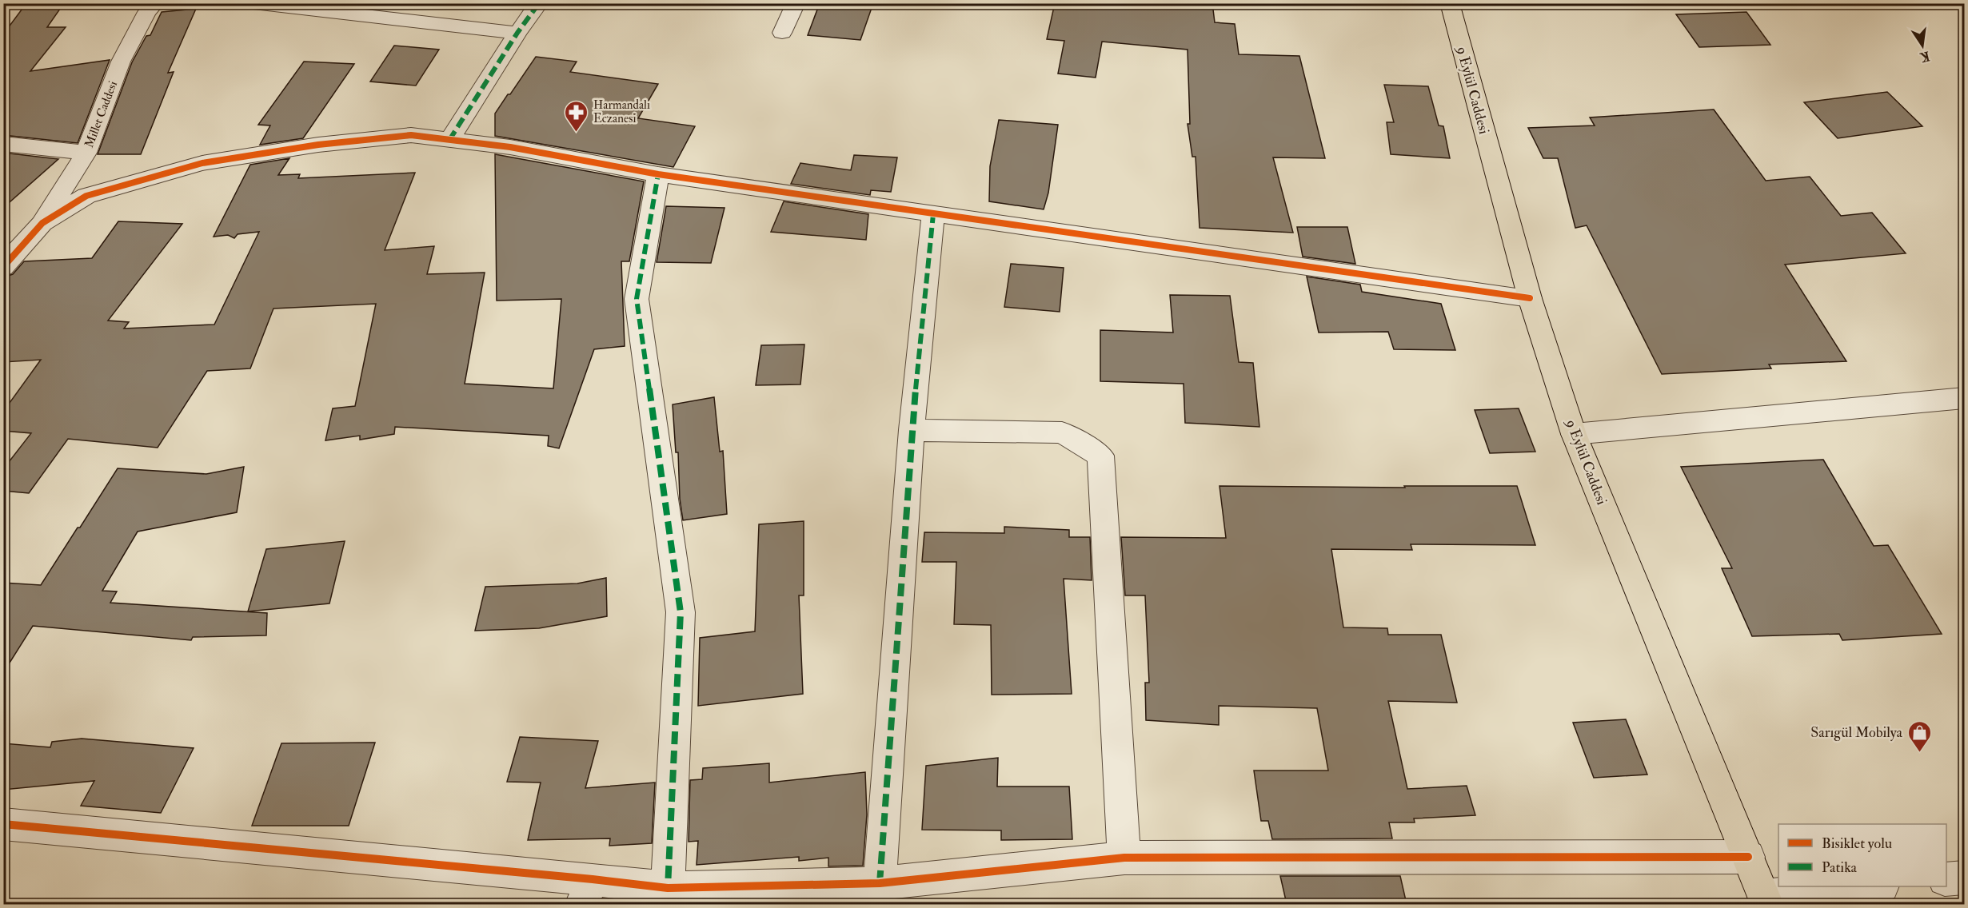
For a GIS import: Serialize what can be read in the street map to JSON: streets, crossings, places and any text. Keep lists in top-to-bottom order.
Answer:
{
  "streets": {
    "main road": ["9 Eylül Caddesi"],
    "street": ["Millet Caddesi"]
  },
  "places": {
    "pharmacy": ["Harmandalı Eczanesi"],
    "shop": ["Sarıgül Mobilya"]
  },
  "legend": ["Bisiklet yolu", "Patika"],
  "north": "bottom"
}
